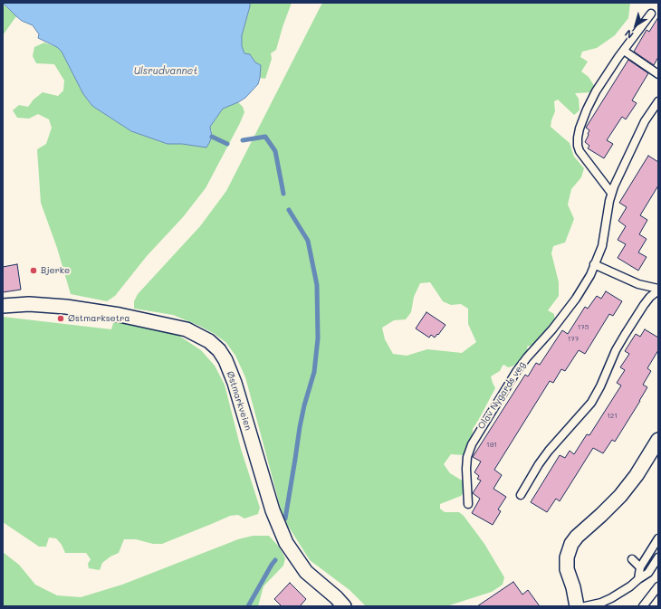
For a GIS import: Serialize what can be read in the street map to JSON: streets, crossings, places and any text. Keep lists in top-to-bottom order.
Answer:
{
  "streets": {
    "street": ["Østmarkveien"],
    "lane": ["Olav Nygards veg"]
  },
  "water": ["Ulsrudvannet"],
  "places": ["Bjerke", "Østmarksetra"],
  "house_numbers": [
    "175",
    "177",
    "121",
    "191"
  ],
  "north": "bottom left"
}
